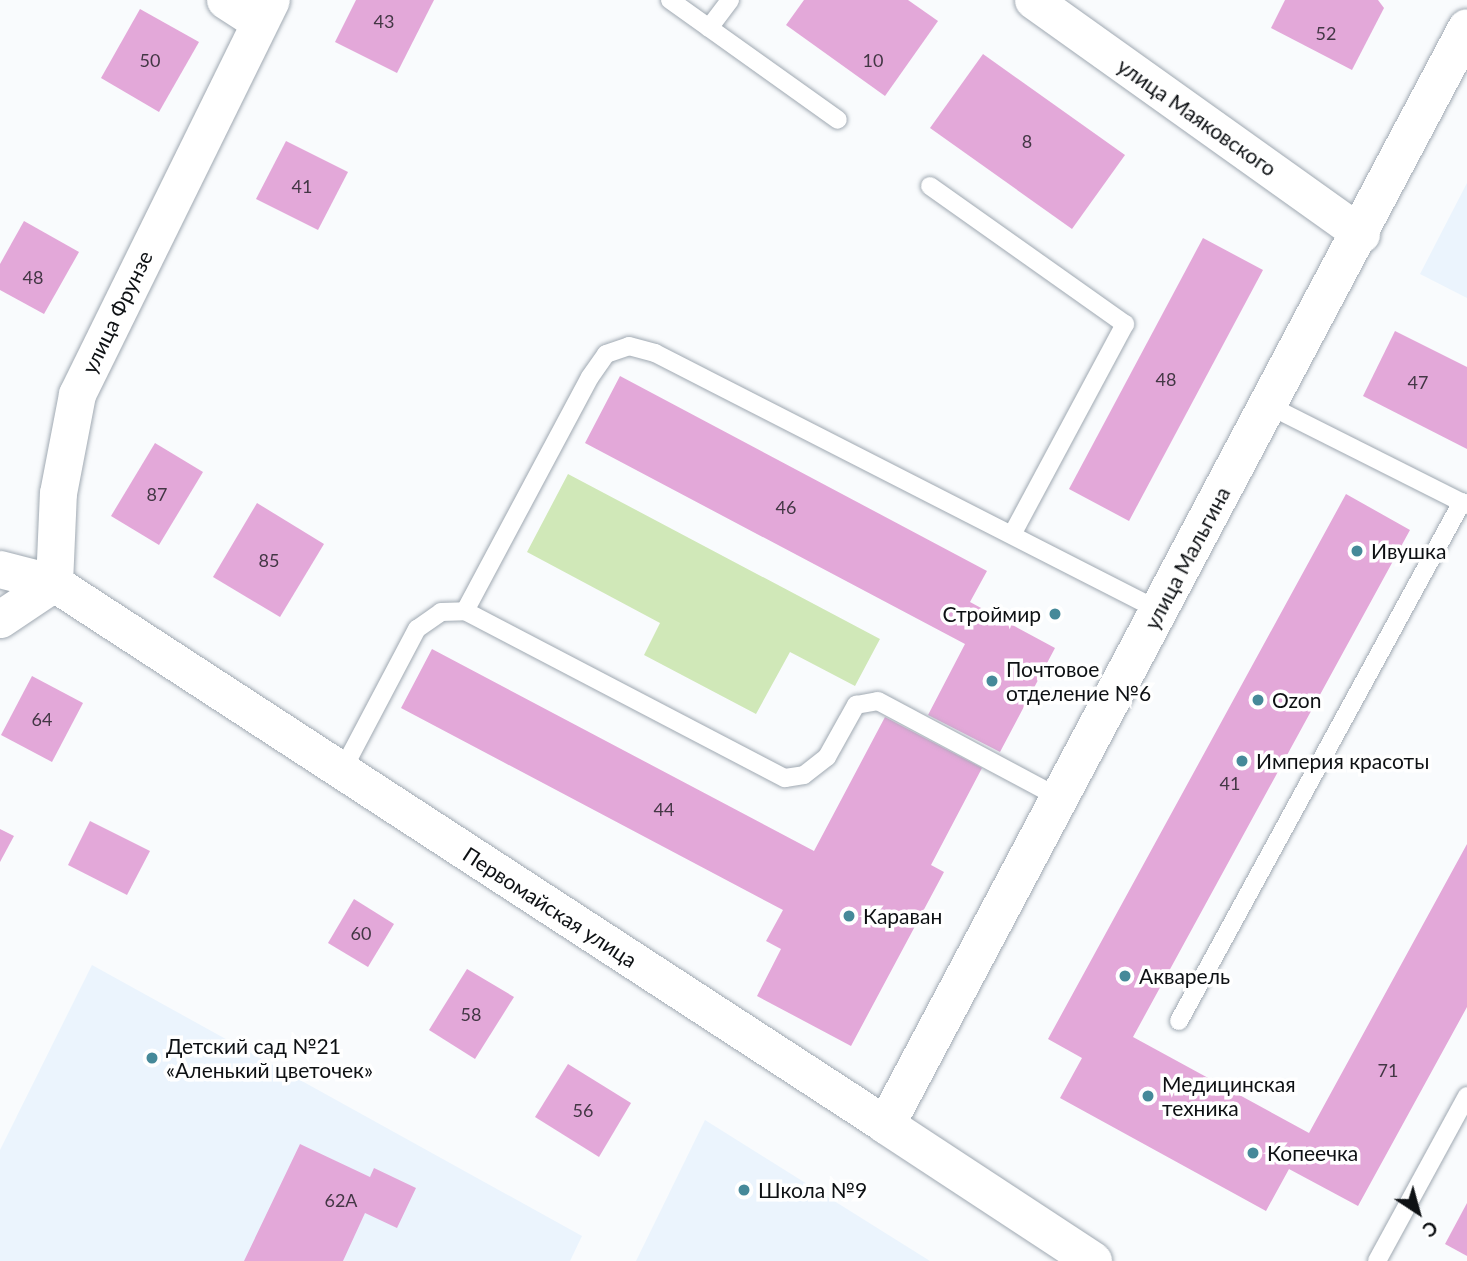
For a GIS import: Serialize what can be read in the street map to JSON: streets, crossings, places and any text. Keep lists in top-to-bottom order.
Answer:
{
  "streets": {
    "street": [
      "улица Маяковского",
      "улица Фрунзе",
      "улица Мальгина",
      "Первомайская улица"
    ]
  },
  "crossings": [
    ["улица Маяковского", "улица Мальгина"],
    ["улица Фрунзе", "Первомайская улица"],
    ["улица Мальгина", "Первомайская улица"]
  ],
  "places": [
    "Ивушка",
    "Строймир",
    "Почтовое отделение №6",
    "Ozon",
    "Империя красоты",
    "Караван",
    "Акварель",
    "Детский сад №21 «Аленький цветочек»",
    "Медицинская техника",
    "Копеечка",
    "Школа №9"
  ],
  "house_numbers": [
    "43",
    "52",
    "50",
    "10",
    "8",
    "41",
    "48",
    "48",
    "47",
    "87",
    "46",
    "85",
    "64",
    "41",
    "44",
    "60",
    "58",
    "71",
    "56",
    "62А"
  ],
  "north": "bottom right"
}
